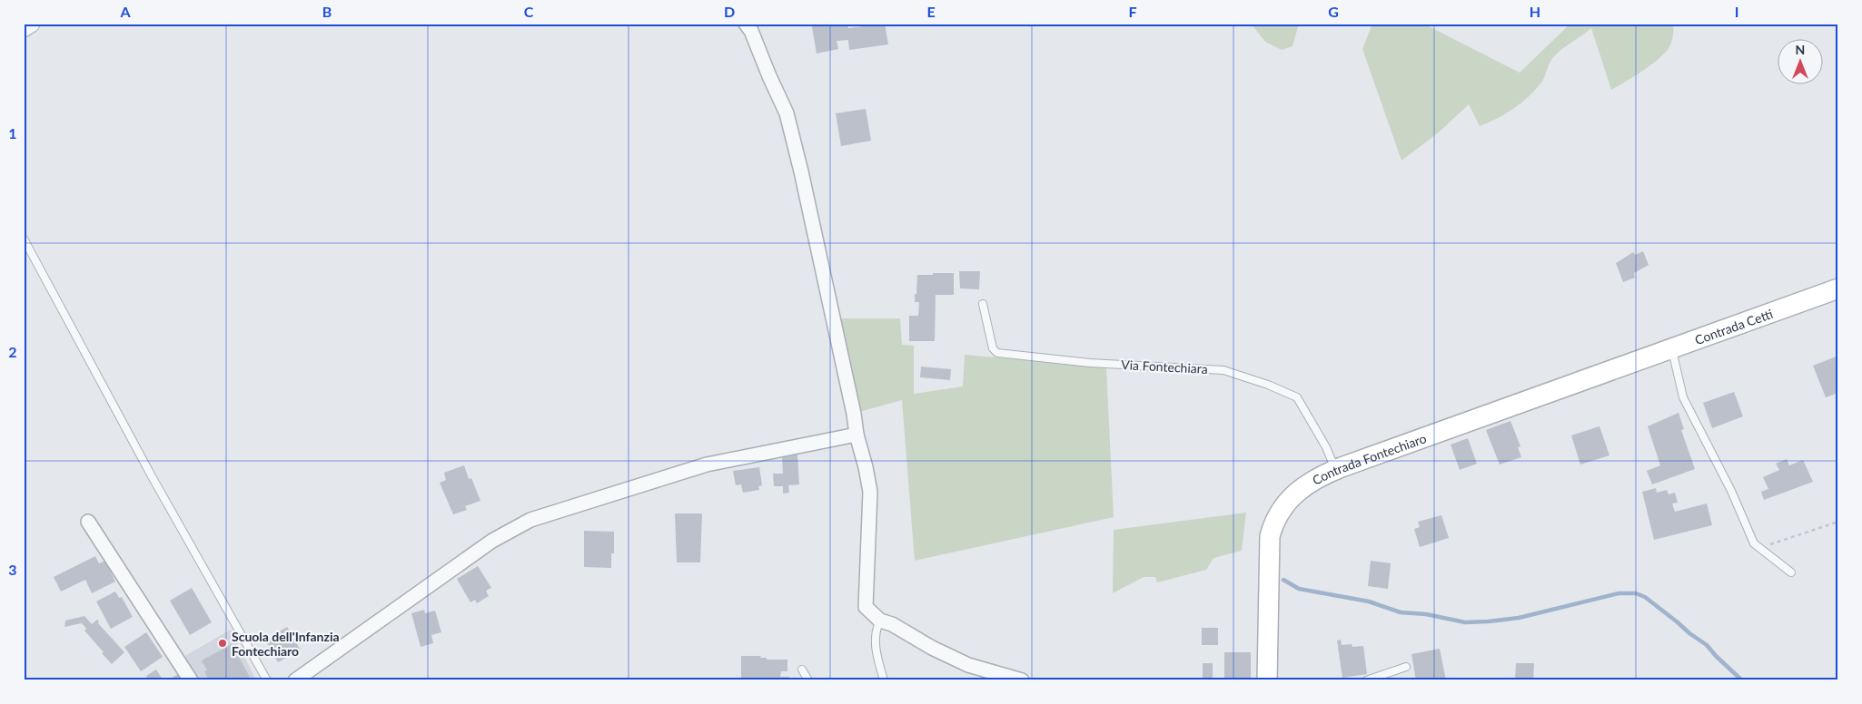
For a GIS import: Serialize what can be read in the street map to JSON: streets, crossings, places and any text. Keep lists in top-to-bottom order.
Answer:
{
  "streets": {
    "main road": ["Contrada Cetti", "Contrada Fontechiaro"],
    "lane": ["Via Fontechiara"]
  },
  "crossings": [
    ["Contrada Cetti", "Contrada Fontechiaro"],
    ["Via Fontechiara", "Contrada Fontechiaro"]
  ],
  "places": ["Scuola dell'Infanzia Fontechiaro"],
  "north": "top",
  "grid": {
    "columns": [
      "A",
      "B",
      "C",
      "D",
      "E",
      "F",
      "G",
      "H",
      "I"
    ],
    "rows": ["1", "2", "3"]
  }
}
